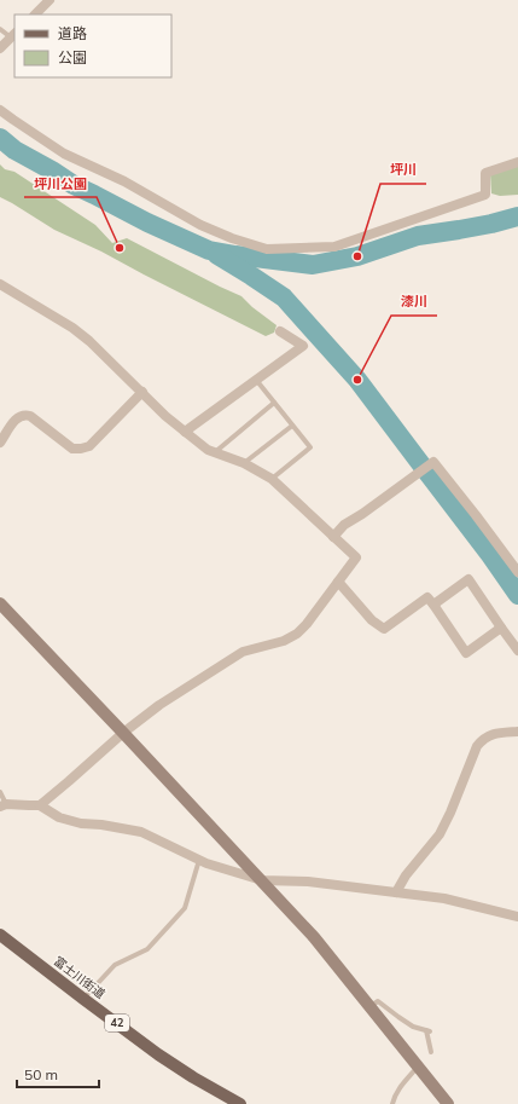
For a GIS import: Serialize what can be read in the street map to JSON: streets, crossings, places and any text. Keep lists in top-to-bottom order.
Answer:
{
  "streets": {
    "main road": ["富士川街道", "42"]
  },
  "places": ["坪川公園", "坪川", "漆川"],
  "legend": ["道路", "公園"],
  "scale_bar": "50 m"
}
